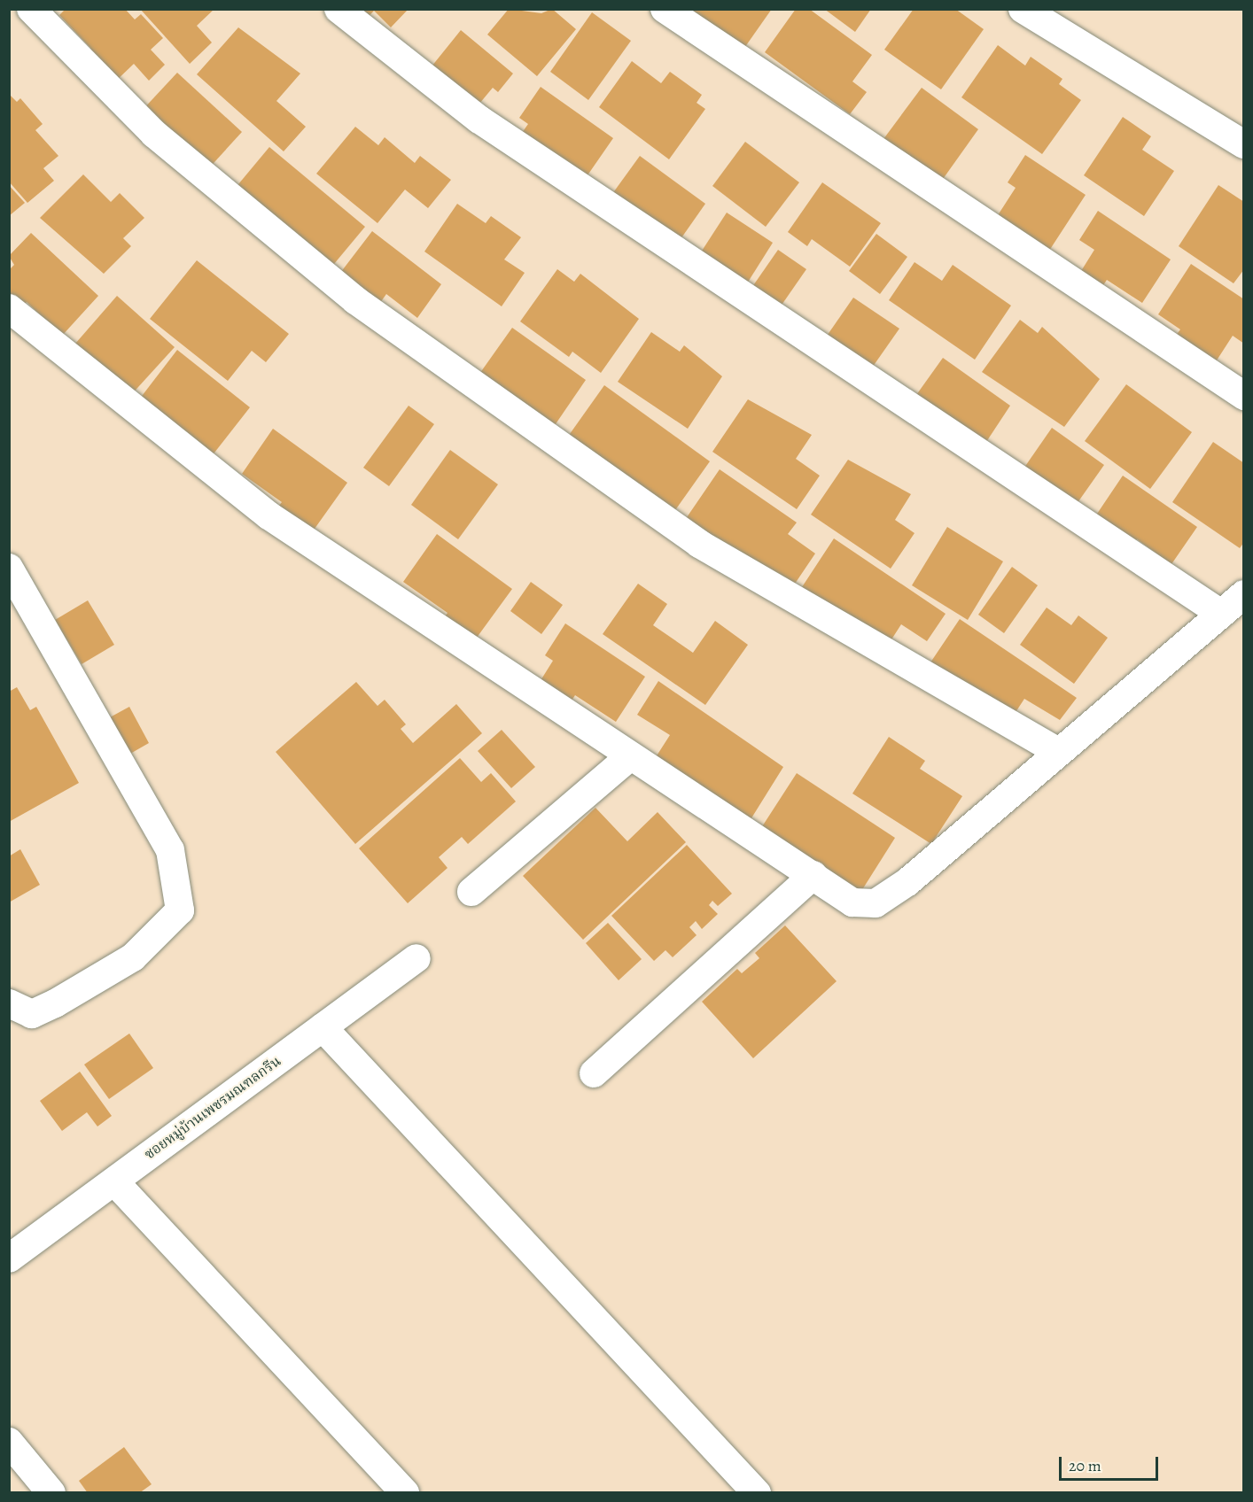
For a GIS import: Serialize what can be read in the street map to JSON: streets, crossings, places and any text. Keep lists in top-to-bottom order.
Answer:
{
  "streets": {
    "street": ["ซอยหมู่บ้านเพชรมณฑลกรีน"]
  },
  "scale_bar": "20 m"
}
